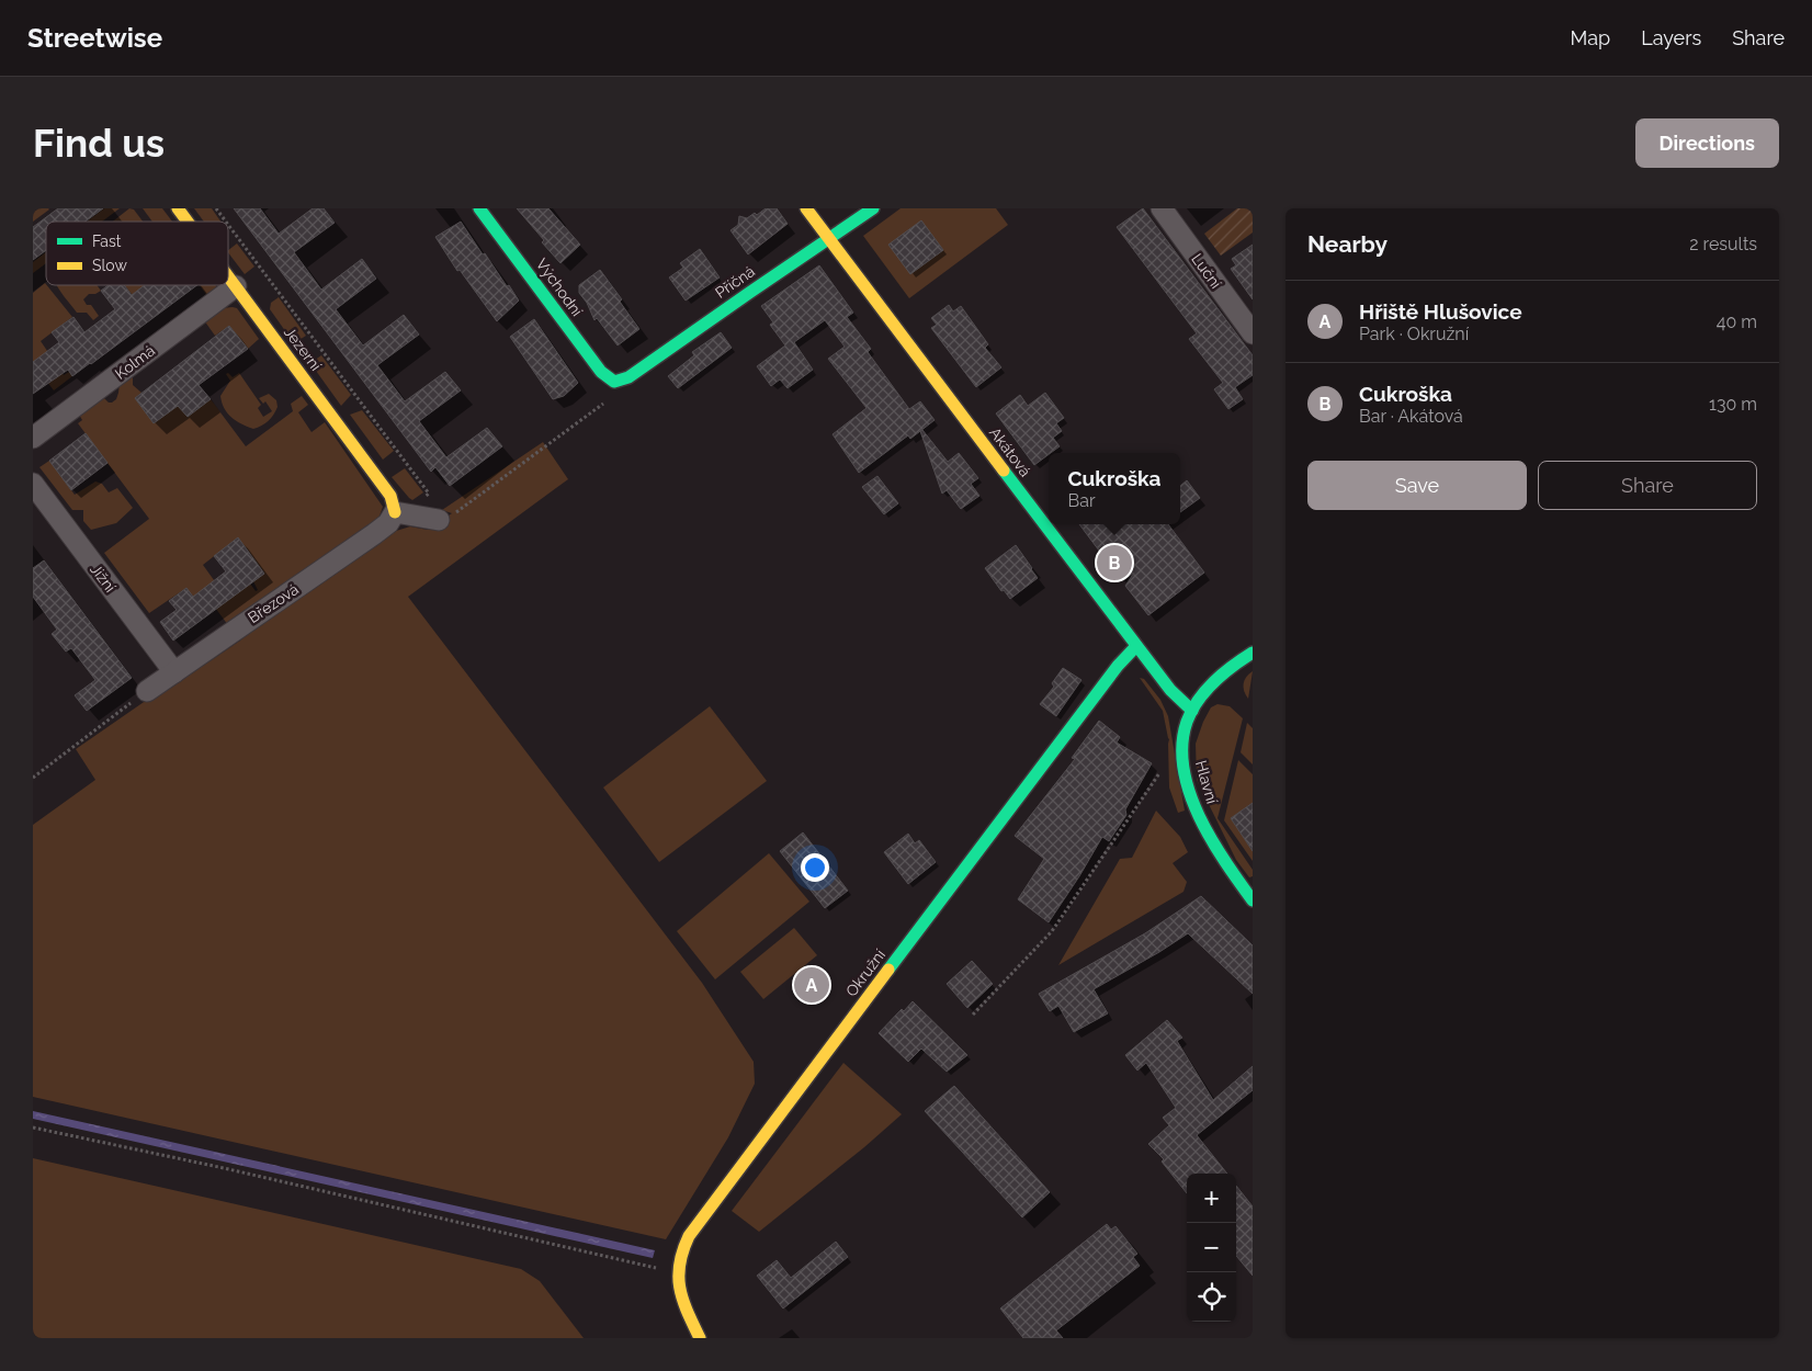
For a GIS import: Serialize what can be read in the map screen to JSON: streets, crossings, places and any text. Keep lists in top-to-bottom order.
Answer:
{
  "streets": {
    "street": [
      "Luční",
      "Příčná",
      "Východní",
      "Jezerní",
      "Kolmá",
      "Akátová",
      "Jižní",
      "Březová",
      "Hlavní",
      "Okružní"
    ]
  },
  "crossings": [
    ["Příčná", "Východní"],
    ["Příčná", "Akátová"],
    ["Jezerní", "Kolmá"],
    ["Jezerní", "Březová"],
    ["Akátová", "Hlavní"],
    ["Akátová", "Okružní"],
    ["Jižní", "Březová"]
  ],
  "legend": ["Fast", "Slow"],
  "page": {
    "header": "Streetwise",
    "nav": ["Map", "Layers", "Share"],
    "buttons": [
      "Directions",
      ["Save", "Share"]
    ],
    "title": "Find us",
    "heading": ["Nearby", "2 results"],
    "list": [
      {
        "mark": "A",
        "name": "Hřiště Hlušovice",
        "note": "Park · Okružní",
        "value": "40 m"
      },
      {
        "mark": "B",
        "name": "Cukroška",
        "note": "Bar · Akátová",
        "value": "130 m"
      }
    ],
    "popup": ["Cukroška", "Bar"],
    "pins": ["B", "A"],
    "map_buttons": ["+", "−"]
  }
}
